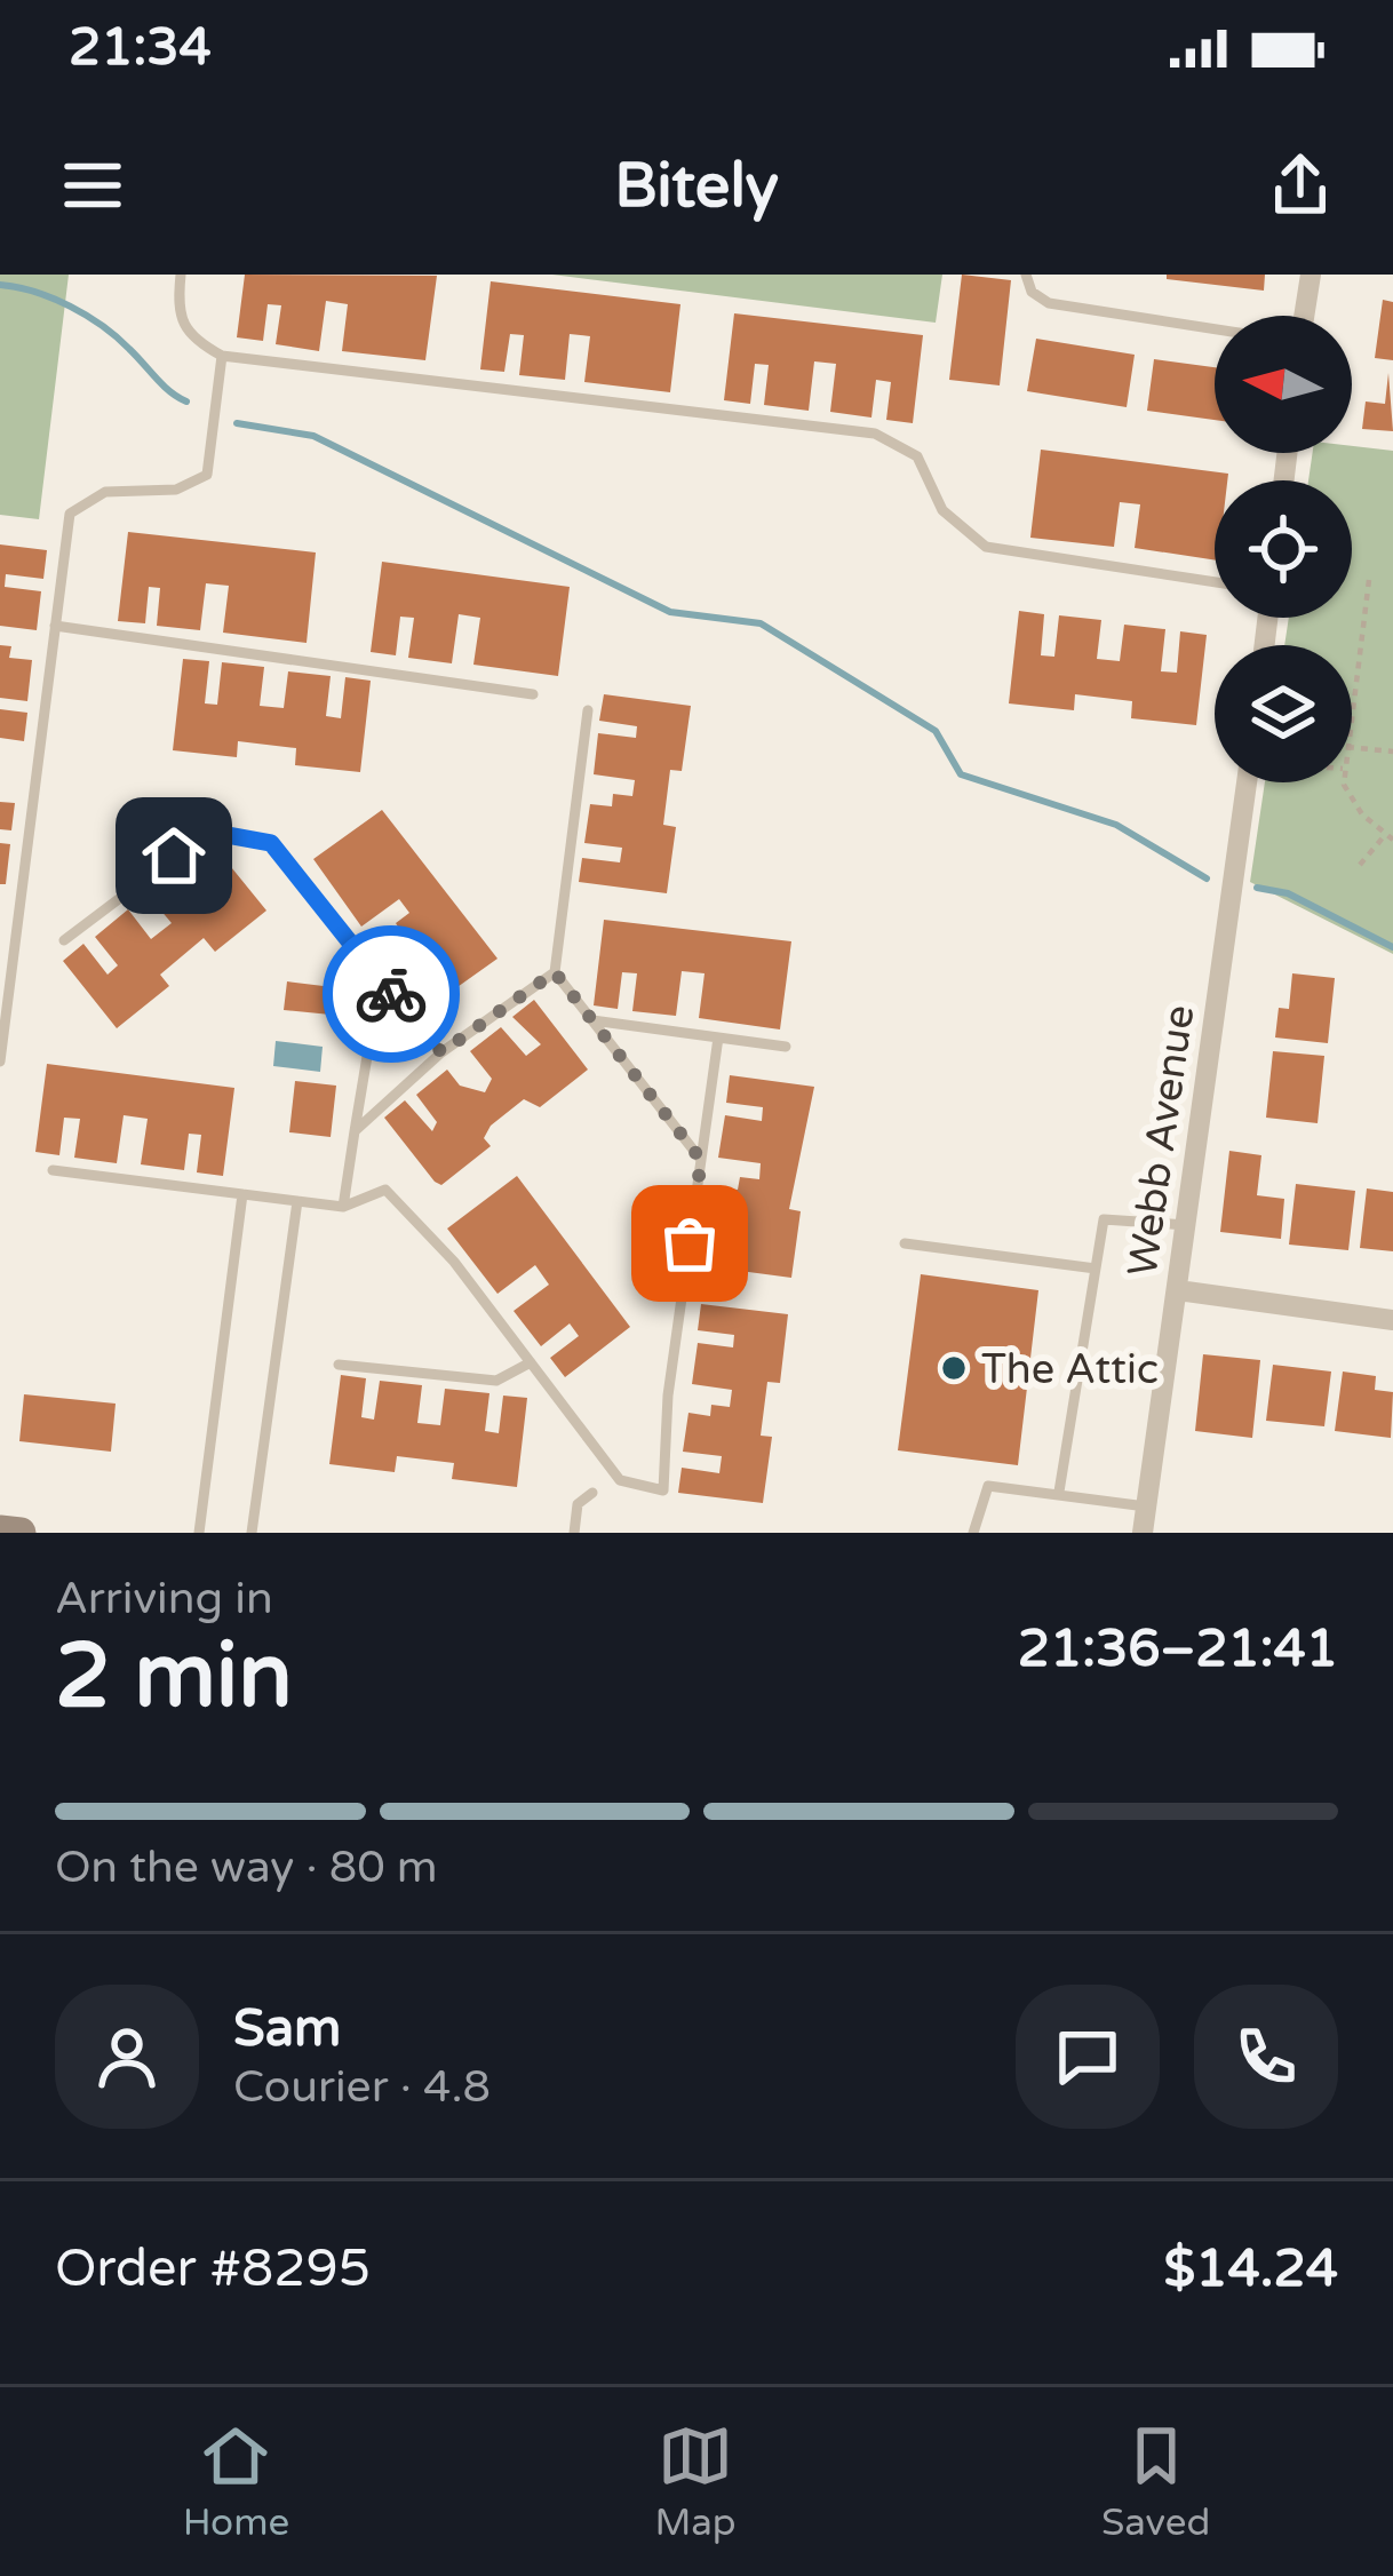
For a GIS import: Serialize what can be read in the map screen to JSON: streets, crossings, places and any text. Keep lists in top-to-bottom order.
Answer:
{
  "streets": {
    "street": ["Webb Avenue"]
  },
  "places": ["The Attic"],
  "north": "left",
  "page": {
    "status": "21:34",
    "header": "Bitely",
    "heading": ["2 min", "Arriving in", "21:36–21:41"],
    "panel": [
      "Sam",
      "Courier · 4.8",
      "Order #8295",
      "$14.24"
    ],
    "bar": "On the way · 80 m",
    "tabs": ["Home", "Map", "Saved"]
  }
}
